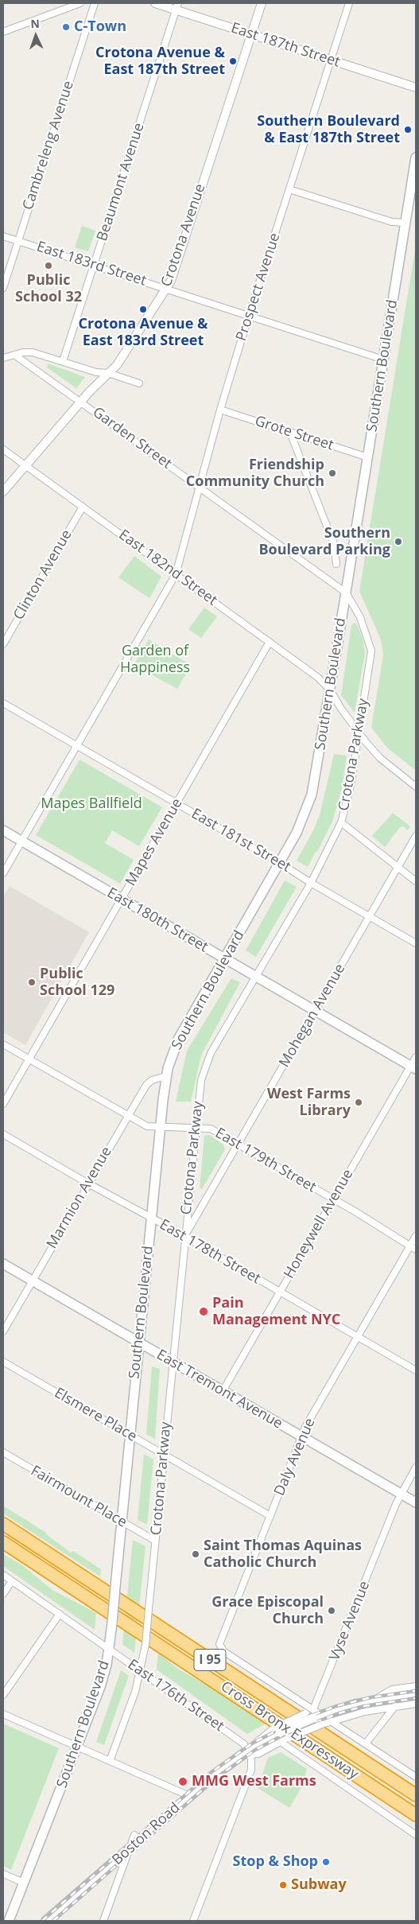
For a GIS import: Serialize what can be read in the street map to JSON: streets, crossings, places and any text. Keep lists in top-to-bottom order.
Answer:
{
  "streets": {
    "highway": ["I 95", "Cross Bronx Expressway"],
    "main road": [
      "Southern Boulevard",
      "East 180th Street",
      "East Tremont Avenue",
      "Boston Road"
    ],
    "street": [
      "East 187th Street",
      "Cambreleng Avenue",
      "Beaumont Avenue",
      "Crotona Avenue",
      "East 183rd Street",
      "Prospect Avenue",
      "Grote Street",
      "Garden Street",
      "East 182nd Street",
      "Clinton Avenue",
      "Crotona Parkway",
      "East 181st Street",
      "Mapes Avenue",
      "Mohegan Avenue",
      "East 179th Street",
      "Marmion Avenue",
      "Honeywell Avenue",
      "East 178th Street",
      "Elsmere Place",
      "Daly Avenue",
      "Fairmount Place",
      "Vyse Avenue",
      "East 176th Street"
    ]
  },
  "crossings": [
    ["East 187th Street", "Beaumont Avenue"],
    ["East 187th Street", "Crotona Avenue"],
    ["East 187th Street", "Prospect Avenue"],
    ["Cambreleng Avenue", "East 183rd Street"],
    ["Beaumont Avenue", "East 183rd Street"],
    ["Crotona Avenue", "East 183rd Street"],
    ["Crotona Avenue", "Garden Street"],
    ["Crotona Avenue", "East 182nd Street"],
    ["East 183rd Street", "Prospect Avenue"],
    ["East 183rd Street", "Southern Boulevard"],
    ["Prospect Avenue", "Grote Street"],
    ["Prospect Avenue", "Garden Street"],
    ["Prospect Avenue", "East 182nd Street"],
    ["Prospect Avenue", "East 181st Street"],
    ["Southern Boulevard", "Grote Street"],
    ["Southern Boulevard", "Garden Street"],
    ["Southern Boulevard", "East 182nd Street"],
    ["Southern Boulevard", "Crotona Parkway"],
    ["Southern Boulevard", "East 181st Street"],
    ["Southern Boulevard", "East 180th Street"],
    ["Southern Boulevard", "East 179th Street"],
    ["Southern Boulevard", "Marmion Avenue"],
    ["Southern Boulevard", "East 178th Street"],
    ["Southern Boulevard", "East Tremont Avenue"],
    ["Southern Boulevard", "Elsmere Place"],
    ["Southern Boulevard", "Fairmount Place"],
    ["Southern Boulevard", "East 176th Street"],
    ["Garden Street", "Crotona Parkway"],
    ["East 182nd Street", "Clinton Avenue"],
    ["East 182nd Street", "Crotona Parkway"],
    ["East 182nd Street", "Mapes Avenue"],
    ["Crotona Parkway", "East 181st Street"],
    ["Crotona Parkway", "East 180th Street"],
    ["Crotona Parkway", "Mohegan Avenue"],
    ["Crotona Parkway", "East 179th Street"],
    ["Crotona Parkway", "East 178th Street"],
    ["Crotona Parkway", "East Tremont Avenue"],
    ["Crotona Parkway", "Elsmere Place"],
    ["Crotona Parkway", "Fairmount Place"],
    ["Crotona Parkway", "East 176th Street"],
    ["East 181st Street", "Mapes Avenue"],
    ["East 181st Street", "Mohegan Avenue"],
    ["Mapes Avenue", "East 180th Street"],
    ["Mapes Avenue", "East 179th Street"],
    ["East 180th Street", "Mohegan Avenue"],
    ["East 180th Street", "Honeywell Avenue"],
    ["Mohegan Avenue", "East 179th Street"],
    ["Mohegan Avenue", "East 178th Street"],
    ["East 179th Street", "Marmion Avenue"],
    ["East 179th Street", "Honeywell Avenue"],
    ["East 179th Street", "Daly Avenue"],
    ["Marmion Avenue", "East 178th Street"],
    ["Marmion Avenue", "East Tremont Avenue"],
    ["Honeywell Avenue", "East 178th Street"],
    ["Honeywell Avenue", "East Tremont Avenue"],
    ["East 178th Street", "Daly Avenue"],
    ["East Tremont Avenue", "Daly Avenue"],
    ["East Tremont Avenue", "Vyse Avenue"],
    ["Elsmere Place", "Daly Avenue"],
    ["Daly Avenue", "Vyse Avenue"],
    ["Daly Avenue", "Boston Road"],
    ["Vyse Avenue", "Boston Road"],
    ["East 176th Street", "Boston Road"]
  ],
  "parks": ["Garden of Happiness", "Mapes Ballfield"],
  "places": [
    "C-Town",
    "Crotona Avenue & East 187th Street",
    "Southern Boulevard & East 187th Street",
    "Public School 32",
    "Crotona Avenue & East 183rd Street",
    "Friendship Community Church",
    "Southern Boulevard Parking",
    "Public School 129",
    "West Farms Library",
    "Pain Management NYC",
    "Saint Thomas Aquinas Catholic Church",
    "Grace Episcopal Church",
    "MMG West Farms",
    "Stop & Shop",
    "Subway"
  ],
  "north": "top"
}
